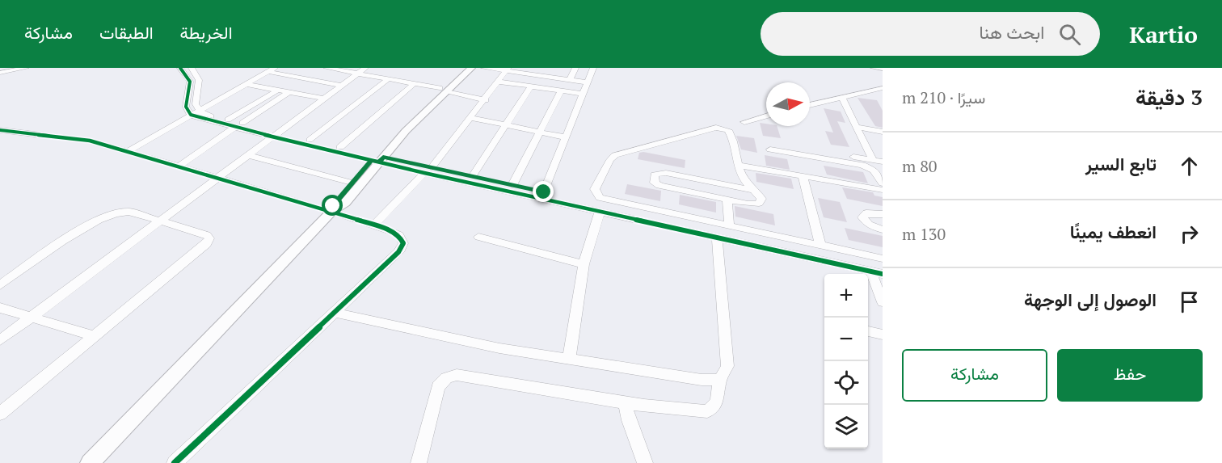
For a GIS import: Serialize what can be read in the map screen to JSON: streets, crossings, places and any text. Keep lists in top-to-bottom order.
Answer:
{
  "north": "right",
  "page": {
    "header": "Kartio",
    "search": "ابحث هنا",
    "nav": ["الخريطة", "الطبقات", "مشاركة"],
    "heading": ["3 دقيقة", "سيرًا · 210 m"],
    "list": [
      ["تابع السير", "80 m"],
      ["انعطف يمينًا", "130 m"],
      "الوصول إلى الوجهة"
    ],
    "map_buttons": ["+", "−"],
    "buttons": ["حفظ", "مشاركة"]
  }
}
